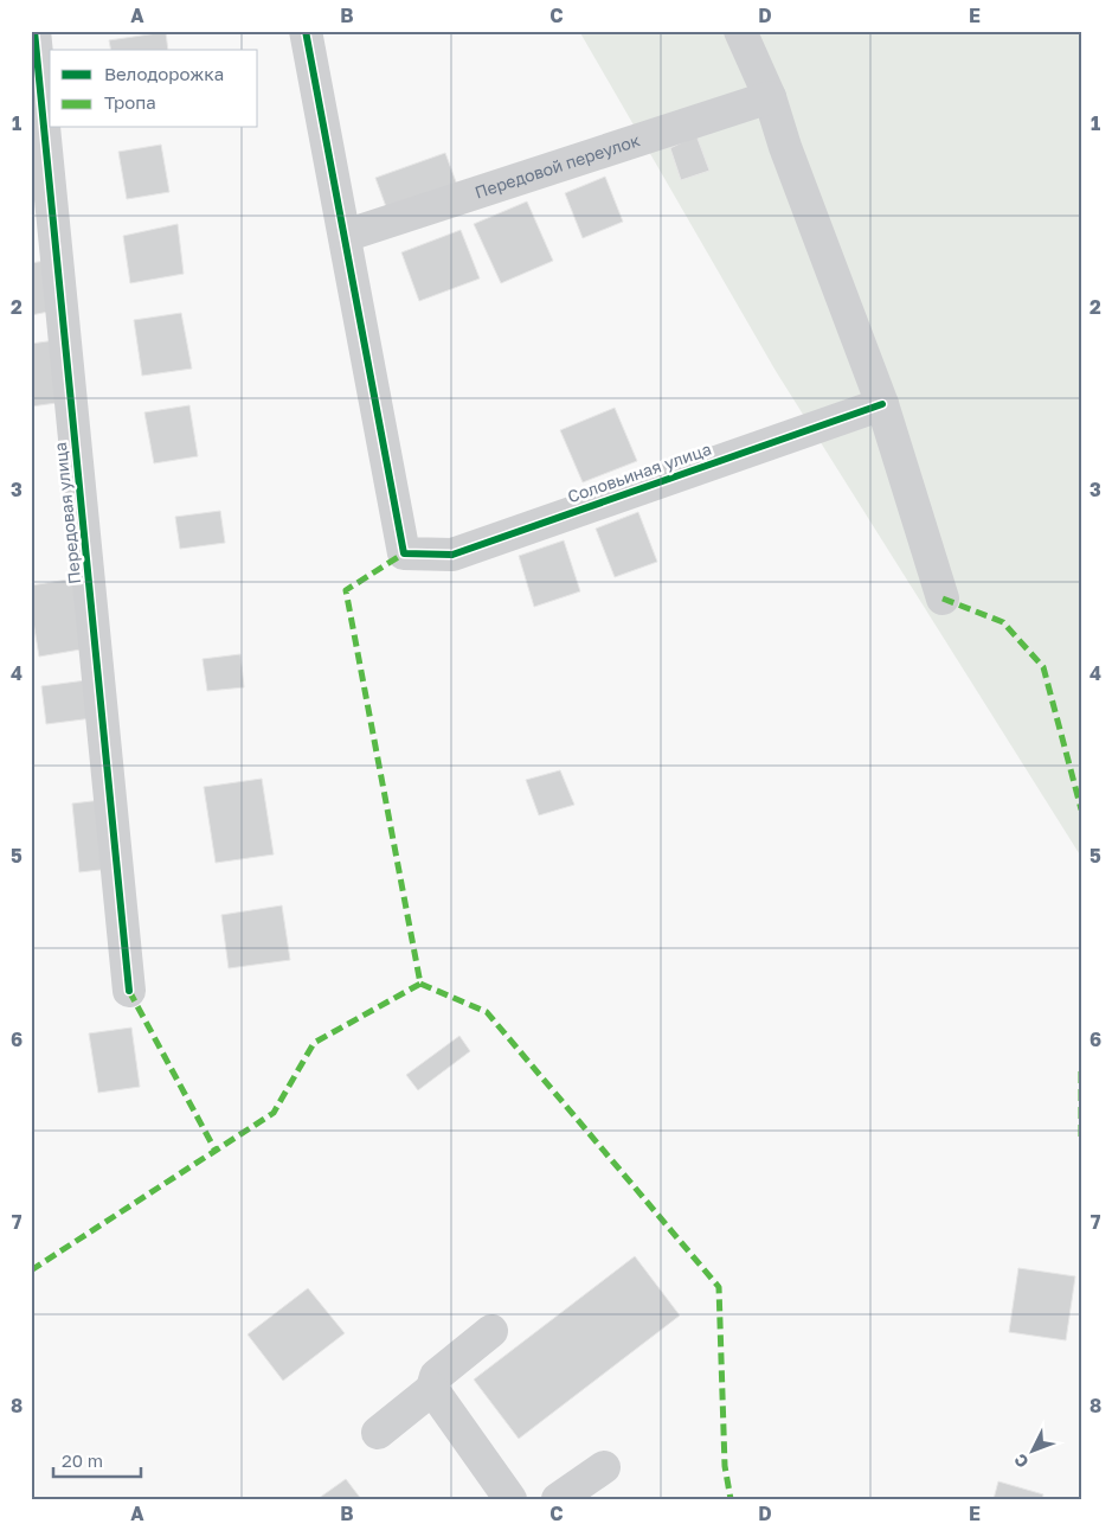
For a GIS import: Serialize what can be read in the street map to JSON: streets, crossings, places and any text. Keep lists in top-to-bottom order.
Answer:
{
  "streets": {
    "street": ["Передовой переулок", "Соловьиная улица", "Передовая улица"]
  },
  "crossings": [
    ["Передовой переулок", "Соловьиная улица"]
  ],
  "legend": ["Велодорожка", "Тропа"],
  "scale_bar": "20 m",
  "north": "bottom left",
  "grid": {
    "columns": [
      "A",
      "B",
      "C",
      "D",
      "E"
    ],
    "rows": [
      "1",
      "2",
      "3",
      "4",
      "5",
      "6",
      "7",
      "8"
    ]
  }
}
